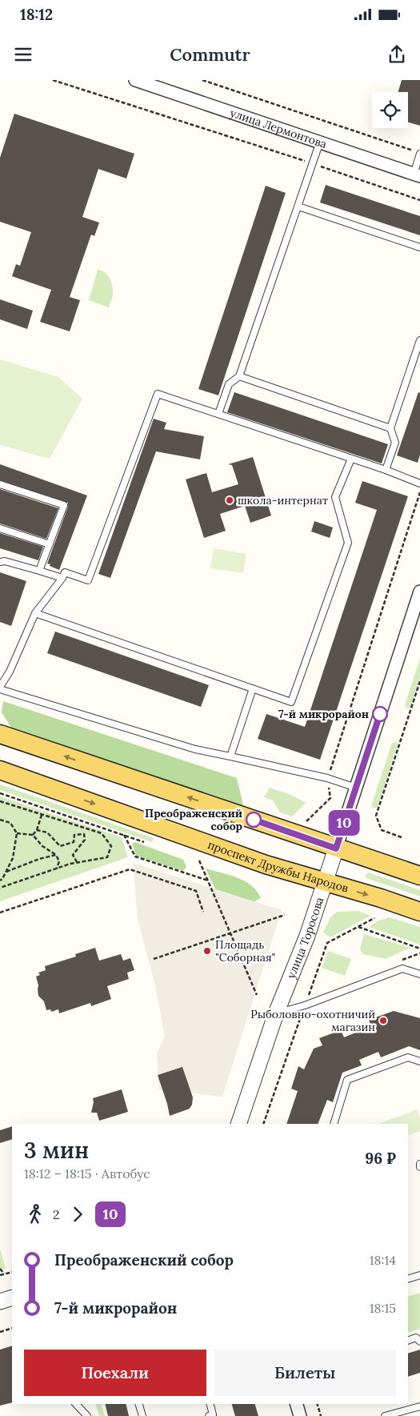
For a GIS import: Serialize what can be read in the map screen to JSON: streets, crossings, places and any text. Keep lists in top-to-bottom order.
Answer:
{
  "streets": {
    "main road": ["проспект Дружбы Народов"],
    "street": ["улица Лермонтова", "улица Торосова"]
  },
  "crossings": [
    ["проспект Дружбы Народов", "улица Торосова"]
  ],
  "places": [
    "школа-интернат",
    "7-й микрорайон",
    "Преображенский собор",
    "Площадь \"Соборная\"",
    "Рыболовно-охотничий магазин"
  ],
  "lines": ["bus line 10"],
  "page": {
    "status": "18:12",
    "header": "Commutr",
    "on_map": "10",
    "heading": ["3 мин", "18:12 – 18:15 · Автобус", "96 ₽"],
    "legs": ["2", "10"],
    "list": [
      {
        "name": "Преображенский собор",
        "value": "18:14"
      },
      {
        "name": "7-й микрорайон",
        "value": "18:15"
      }
    ],
    "buttons": ["Поехали", "Билеты"]
  }
}
